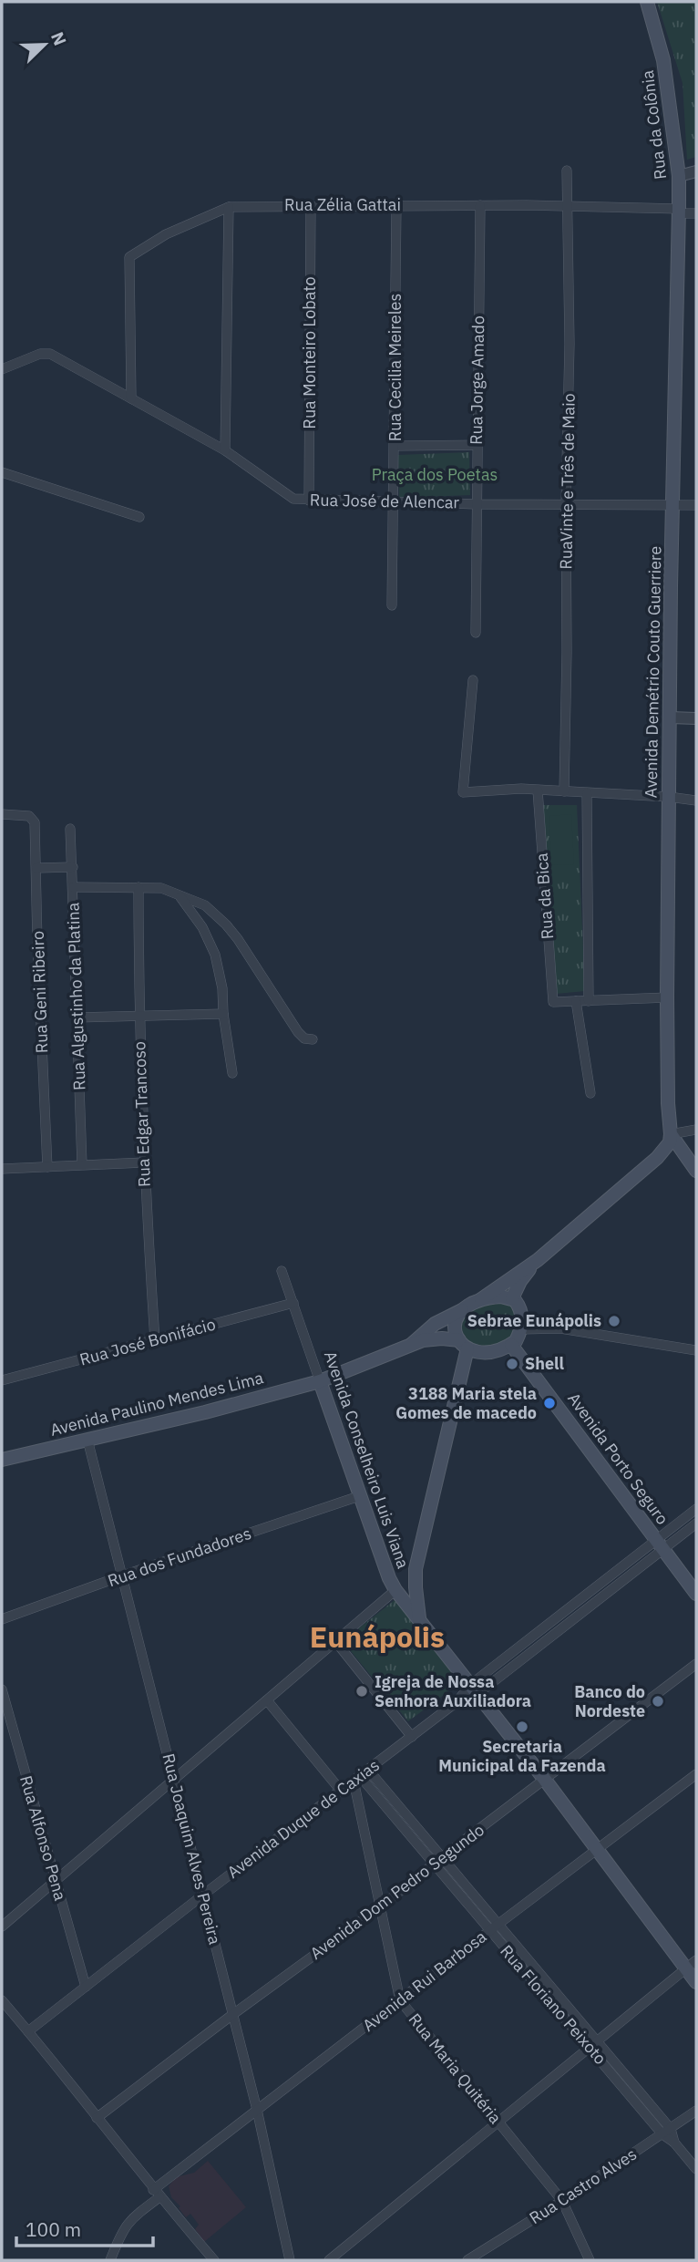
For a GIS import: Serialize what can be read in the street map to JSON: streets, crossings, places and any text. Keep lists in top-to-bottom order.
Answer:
{
  "streets": {
    "main road": [
      "Rua da Colônia",
      "Avenida Demétrio Couto Guerriere",
      "Avenida Paulino Mendes Lima",
      "Avenida Porto Seguro",
      "Avenida Conselheiro Luis Viana"
    ],
    "street": [
      "Rua Zélia Gattai",
      "Rua Monteiro Lobato",
      "Rua Cecilia Meireles",
      "Rua Jorge Amado",
      "RuaVinte e Três de Maio",
      "Rua José de Alencar",
      "Rua da Bica",
      "Rua Geni Ribeiro",
      "Rua Algustinho da Platina",
      "Rua Edgar Trancoso",
      "Rua José Bonifácio",
      "Rua dos Fundadores",
      "Avenida Duque de Caxias",
      "Rua Alfonso Pena",
      "Rua Joaquim Alves Pereira",
      "Avenida Dom Pedro Segundo",
      "Avenida Rui Barbosa",
      "Rua Floriano Peixoto",
      "Rua Maria Quitéria",
      "Rua Castro Alves"
    ]
  },
  "crossings": [
    ["Rua da Colônia", "Rua Zélia Gattai"],
    ["Rua da Colônia", "Avenida Demétrio Couto Guerriere"],
    ["Rua Zélia Gattai", "Rua Monteiro Lobato"],
    ["Rua Zélia Gattai", "Rua Cecilia Meireles"],
    ["Rua Zélia Gattai", "Rua Jorge Amado"],
    ["Rua Zélia Gattai", "RuaVinte e Três de Maio"],
    ["Rua Zélia Gattai", "Rua José de Alencar"],
    ["Rua Zélia Gattai", "Avenida Demétrio Couto Guerriere"],
    ["Rua Monteiro Lobato", "Rua José de Alencar"],
    ["Rua Cecilia Meireles", "Rua José de Alencar"],
    ["Rua Jorge Amado", "Rua José de Alencar"],
    ["RuaVinte e Três de Maio", "Rua José de Alencar"],
    ["Rua José de Alencar", "Avenida Demétrio Couto Guerriere"],
    ["Rua Edgar Trancoso", "Rua José Bonifácio"],
    ["Rua José Bonifácio", "Avenida Conselheiro Luis Viana"],
    ["Avenida Paulino Mendes Lima", "Avenida Conselheiro Luis Viana"],
    ["Avenida Paulino Mendes Lima", "Rua Joaquim Alves Pereira"],
    ["Avenida Porto Seguro", "Avenida Duque de Caxias"],
    ["Avenida Conselheiro Luis Viana", "Rua dos Fundadores"],
    ["Avenida Conselheiro Luis Viana", "Avenida Duque de Caxias"],
    ["Avenida Conselheiro Luis Viana", "Avenida Dom Pedro Segundo"],
    ["Avenida Conselheiro Luis Viana", "Avenida Rui Barbosa"],
    ["Rua dos Fundadores", "Rua Joaquim Alves Pereira"],
    ["Avenida Duque de Caxias", "Rua Alfonso Pena"],
    ["Avenida Duque de Caxias", "Rua Joaquim Alves Pereira"],
    ["Avenida Duque de Caxias", "Rua Floriano Peixoto"],
    ["Avenida Duque de Caxias", "Rua Maria Quitéria"],
    ["Rua Joaquim Alves Pereira", "Avenida Dom Pedro Segundo"],
    ["Rua Joaquim Alves Pereira", "Avenida Rui Barbosa"],
    ["Avenida Dom Pedro Segundo", "Rua Floriano Peixoto"],
    ["Avenida Dom Pedro Segundo", "Rua Maria Quitéria"],
    ["Avenida Rui Barbosa", "Rua Floriano Peixoto"],
    ["Avenida Rui Barbosa", "Rua Maria Quitéria"],
    ["Rua Floriano Peixoto", "Rua Maria Quitéria"],
    ["Rua Floriano Peixoto", "Rua Castro Alves"],
    ["Rua Maria Quitéria", "Rua Castro Alves"]
  ],
  "districts": ["Eunápolis"],
  "parks": ["Praça dos Poetas"],
  "places": [
    "Sebrae Eunápolis",
    "Shell",
    "3188 Maria stela Gomes de macedo",
    "Igreja de Nossa Senhora Auxiliadora",
    "Banco do Nordeste",
    "Secretaria Municipal da Fazenda"
  ],
  "scale_bar": "100 m",
  "north": "top right"
}
